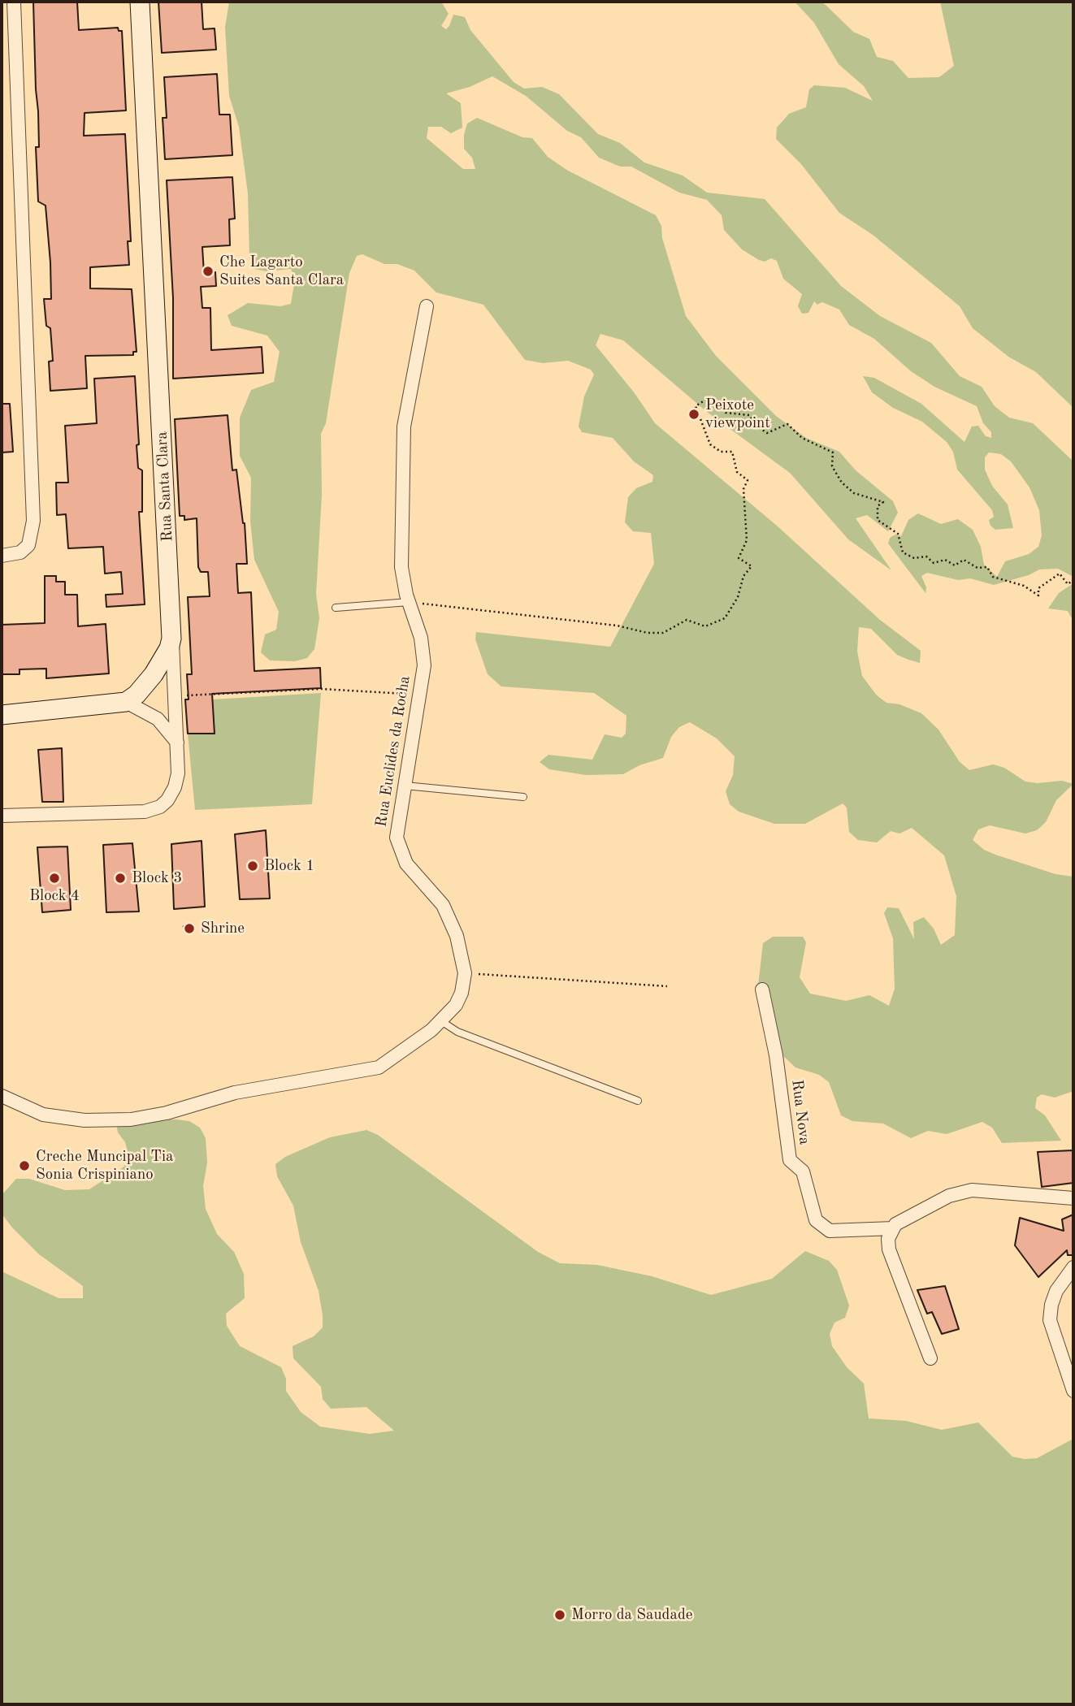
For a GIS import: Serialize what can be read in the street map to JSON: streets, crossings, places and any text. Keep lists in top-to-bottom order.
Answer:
{
  "streets": {
    "main road": ["Rua Santa Clara"],
    "street": ["Rua Euclides da Rocha", "Rua Nova"]
  },
  "places": [
    "Che Lagarto Suites Santa Clara",
    "Peixote viewpoint",
    "Block 1",
    "Block 4",
    "Block 3",
    "Shrine",
    "Creche Muncipal Tia Sonia Crispiniano",
    "Morro da Saudade"
  ]
}
